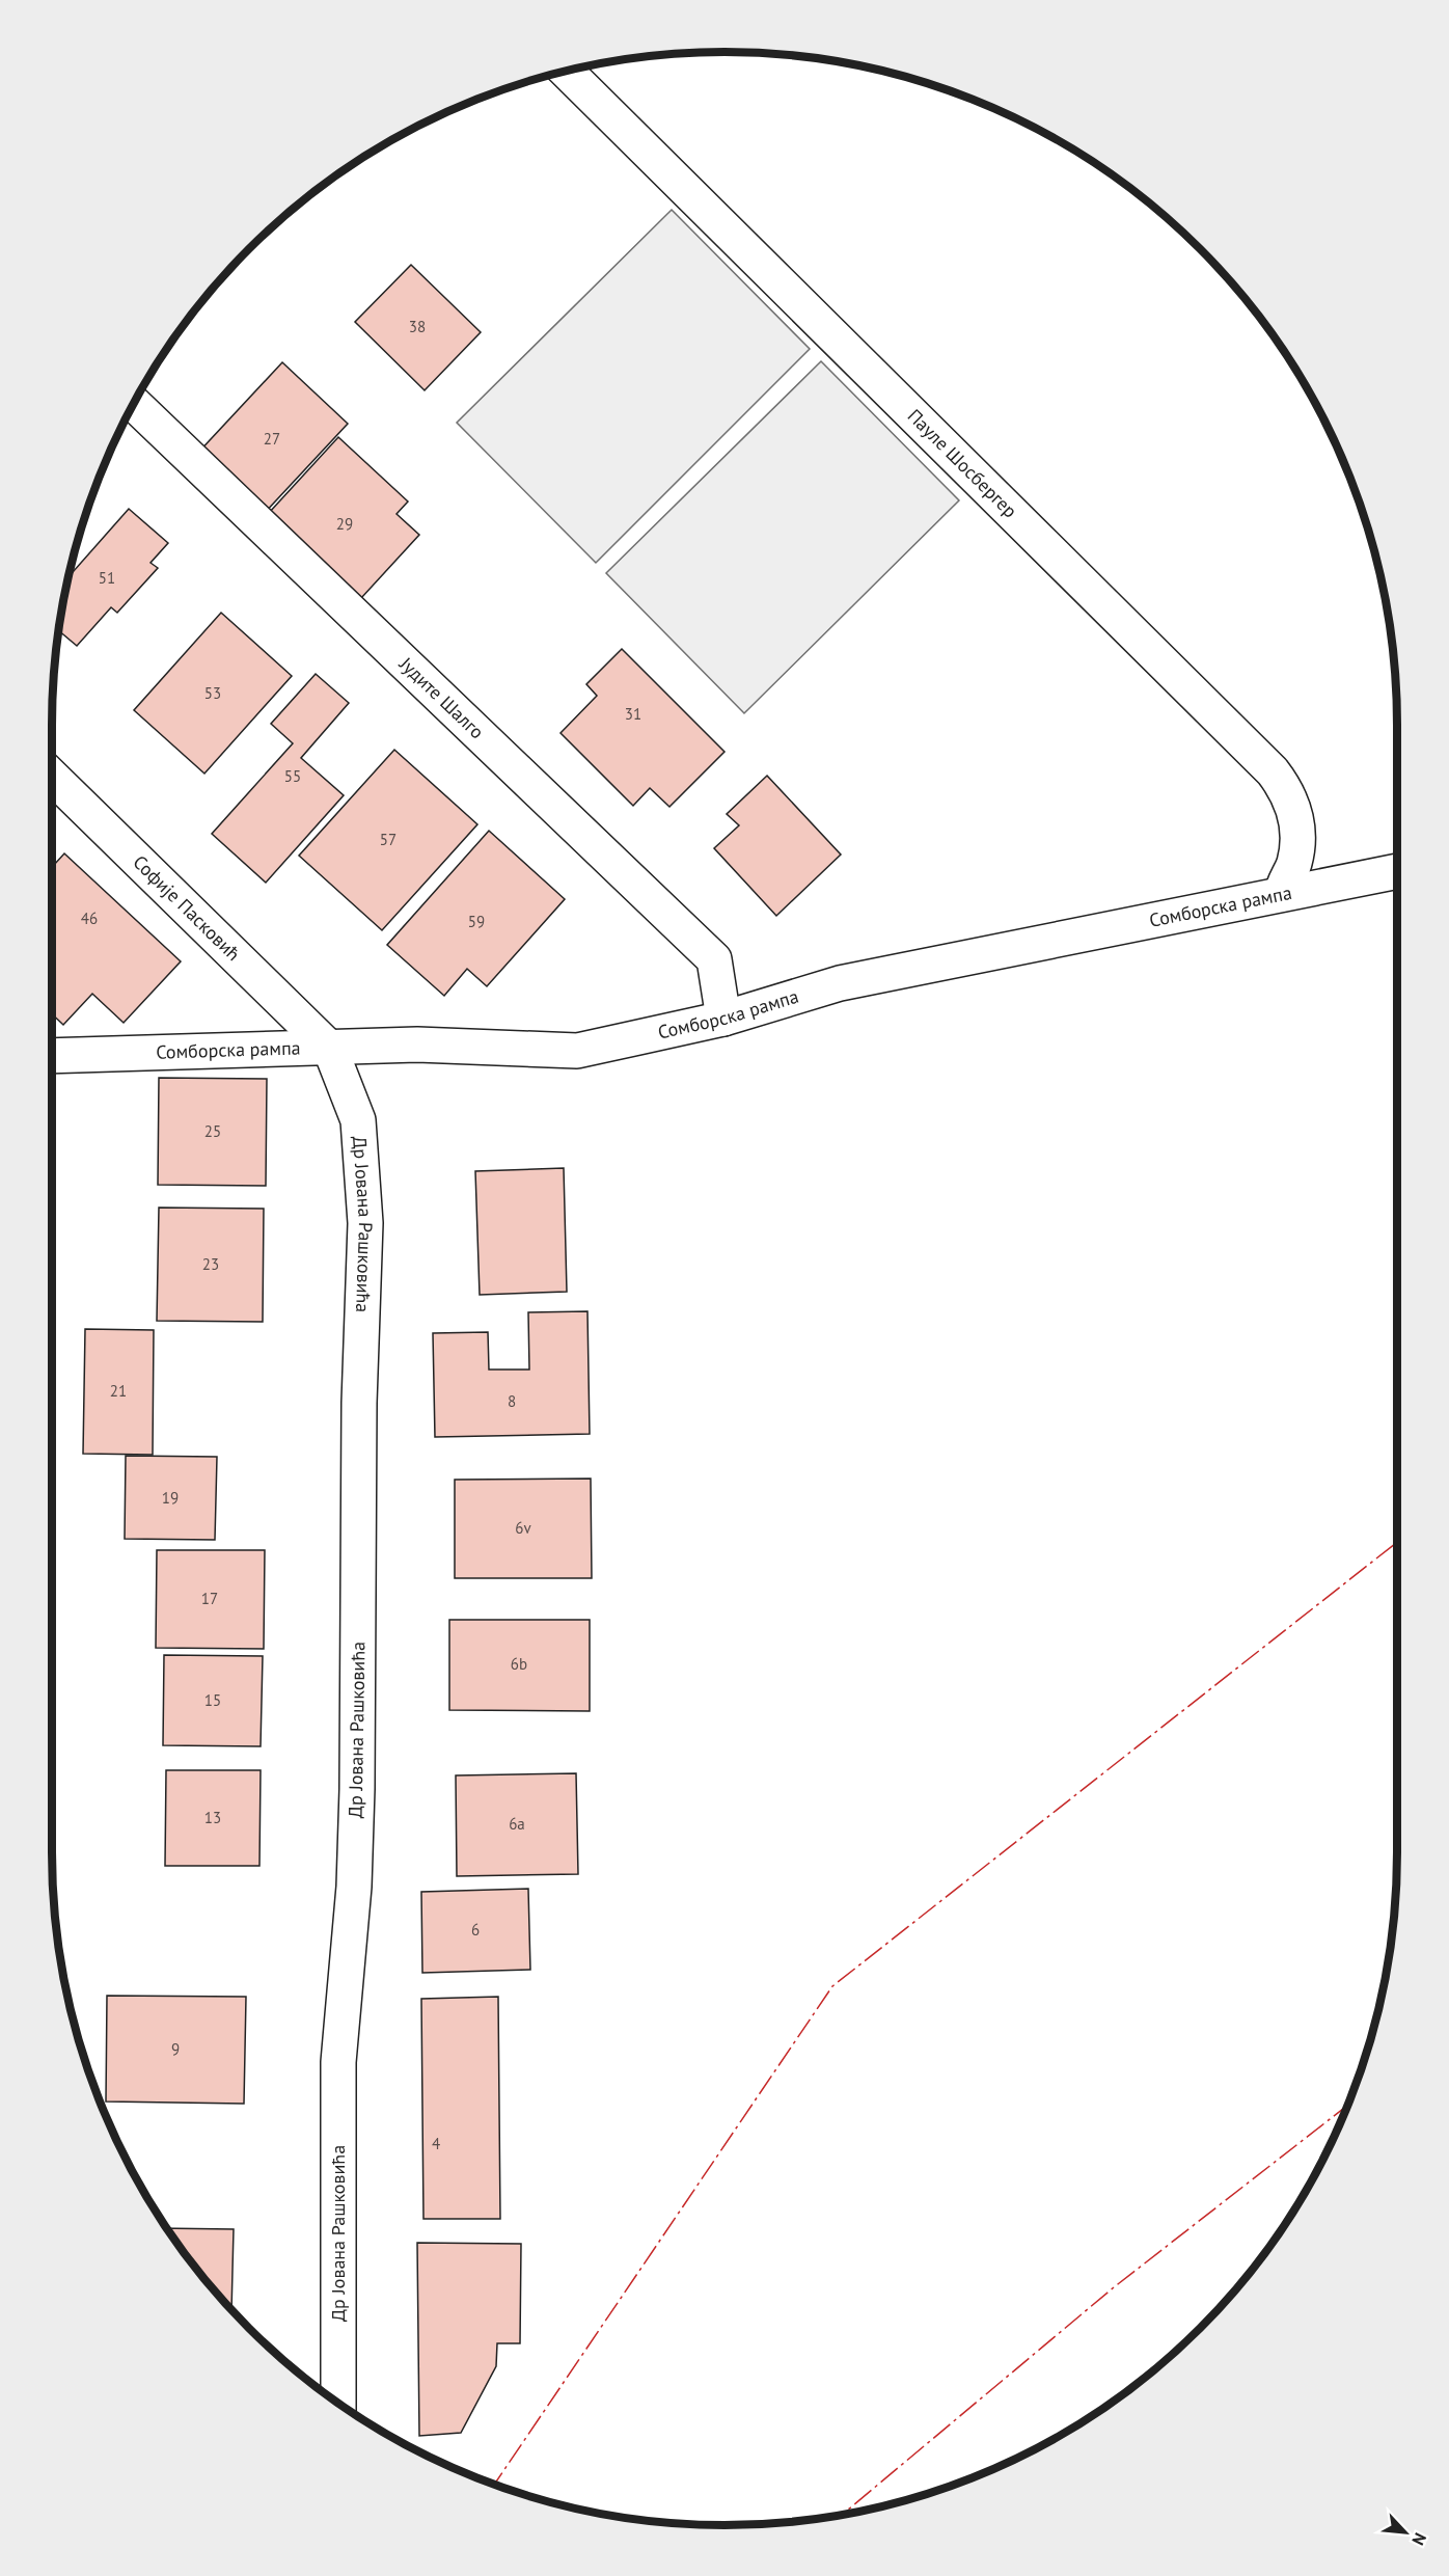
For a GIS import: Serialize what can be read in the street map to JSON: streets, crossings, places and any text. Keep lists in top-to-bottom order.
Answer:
{
  "streets": {
    "street": [
      "Пауле Шосбергер",
      "Јудите Шалго",
      "Сомборска рампа",
      "Софије Пасковић",
      "Др Јована Рашковића"
    ]
  },
  "crossings": [
    ["Пауле Шосбергер", "Сомборска рампа"],
    ["Јудите Шалго", "Сомборска рампа"],
    ["Сомборска рампа", "Софије Пасковић"],
    ["Сомборска рампа", "Др Јована Рашковића"],
    ["Софије Пасковић", "Др Јована Рашковића"]
  ],
  "house_numbers": [
    "38",
    "27",
    "29",
    "51",
    "53",
    "31",
    "55",
    "57",
    "46",
    "59",
    "25",
    "23",
    "21",
    "8",
    "19",
    "6v",
    "17",
    "6b",
    "15",
    "13",
    "6a",
    "6",
    "9",
    "4"
  ],
  "north": "bottom right"
}
